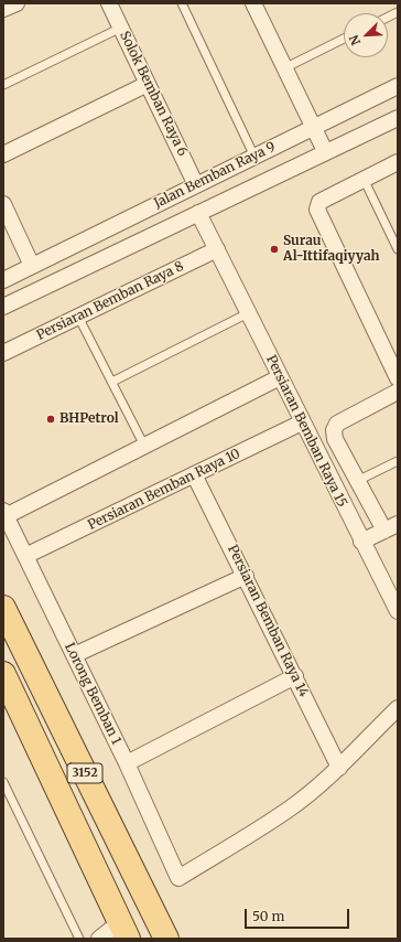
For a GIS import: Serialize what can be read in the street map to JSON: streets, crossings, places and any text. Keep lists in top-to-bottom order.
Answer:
{
  "streets": {
    "main road": ["3152"],
    "street": [
      "Solok Bemban Raya 6",
      "Jalan Bemban Raya 9",
      "Persiaran Bemban Raya 8",
      "Persiaran Bemban Raya 15",
      "Persiaran Bemban Raya 10",
      "Persiaran Bemban Raya 14",
      "Lorong Bemban 1"
    ]
  },
  "crossings": [
    ["Solok Bemban Raya 6", "Jalan Bemban Raya 9"],
    ["Persiaran Bemban Raya 8", "Persiaran Bemban Raya 15"],
    ["Persiaran Bemban Raya 15", "Persiaran Bemban Raya 10"],
    ["Persiaran Bemban Raya 10", "Persiaran Bemban Raya 14"],
    ["Persiaran Bemban Raya 10", "Lorong Bemban 1"],
    ["Persiaran Bemban Raya 14", "Lorong Bemban 1"]
  ],
  "places": ["Surau Al-Ittifaqiyyah", "BHPetrol"],
  "scale_bar": "50 m",
  "north": "bottom left"
}
